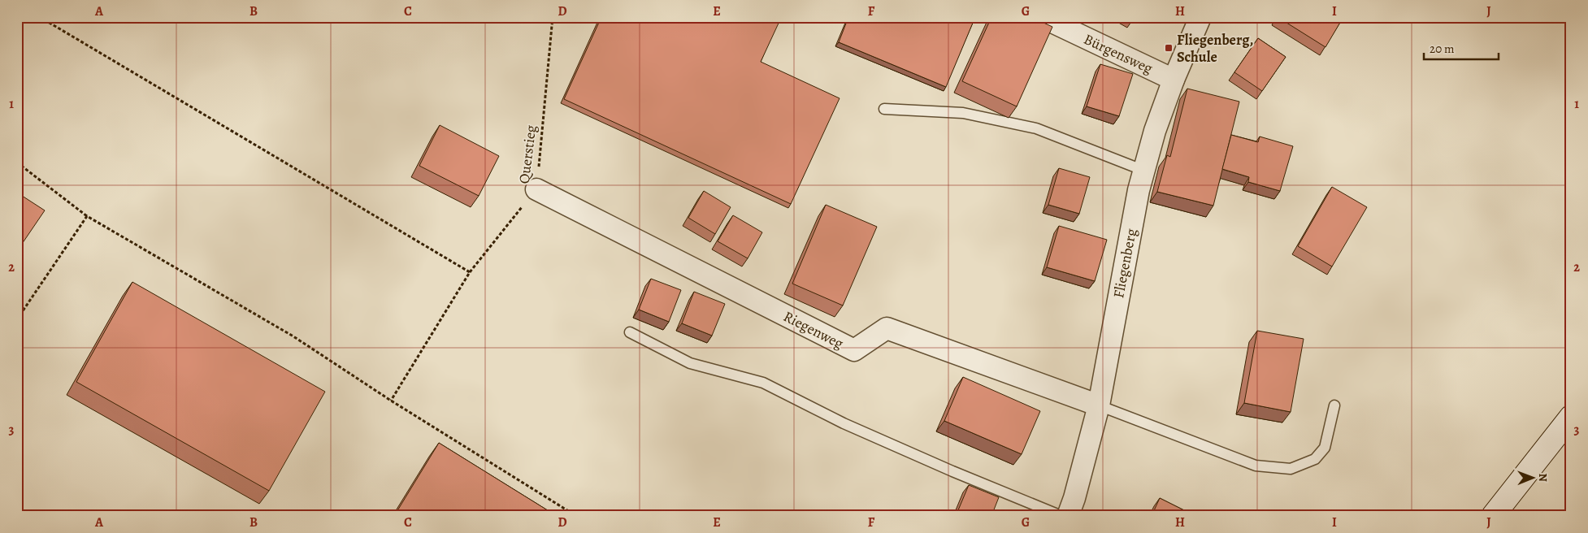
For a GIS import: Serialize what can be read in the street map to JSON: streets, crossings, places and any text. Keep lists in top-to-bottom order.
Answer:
{
  "streets": {
    "street": ["Bürgensweg", "Fliegenberg", "Riegenweg"],
    "path": ["Querstieg"]
  },
  "crossings": [
    ["Bürgensweg", "Fliegenberg"],
    ["Querstieg", "Riegenweg"],
    ["Fliegenberg", "Riegenweg"]
  ],
  "places": {
    "transit": ["Fliegenberg, Schule"]
  },
  "scale_bar": "20 m",
  "north": "right",
  "grid": {
    "columns": [
      "A",
      "B",
      "C",
      "D",
      "E",
      "F",
      "G",
      "H",
      "I",
      "J"
    ],
    "rows": ["1", "2", "3"]
  }
}
